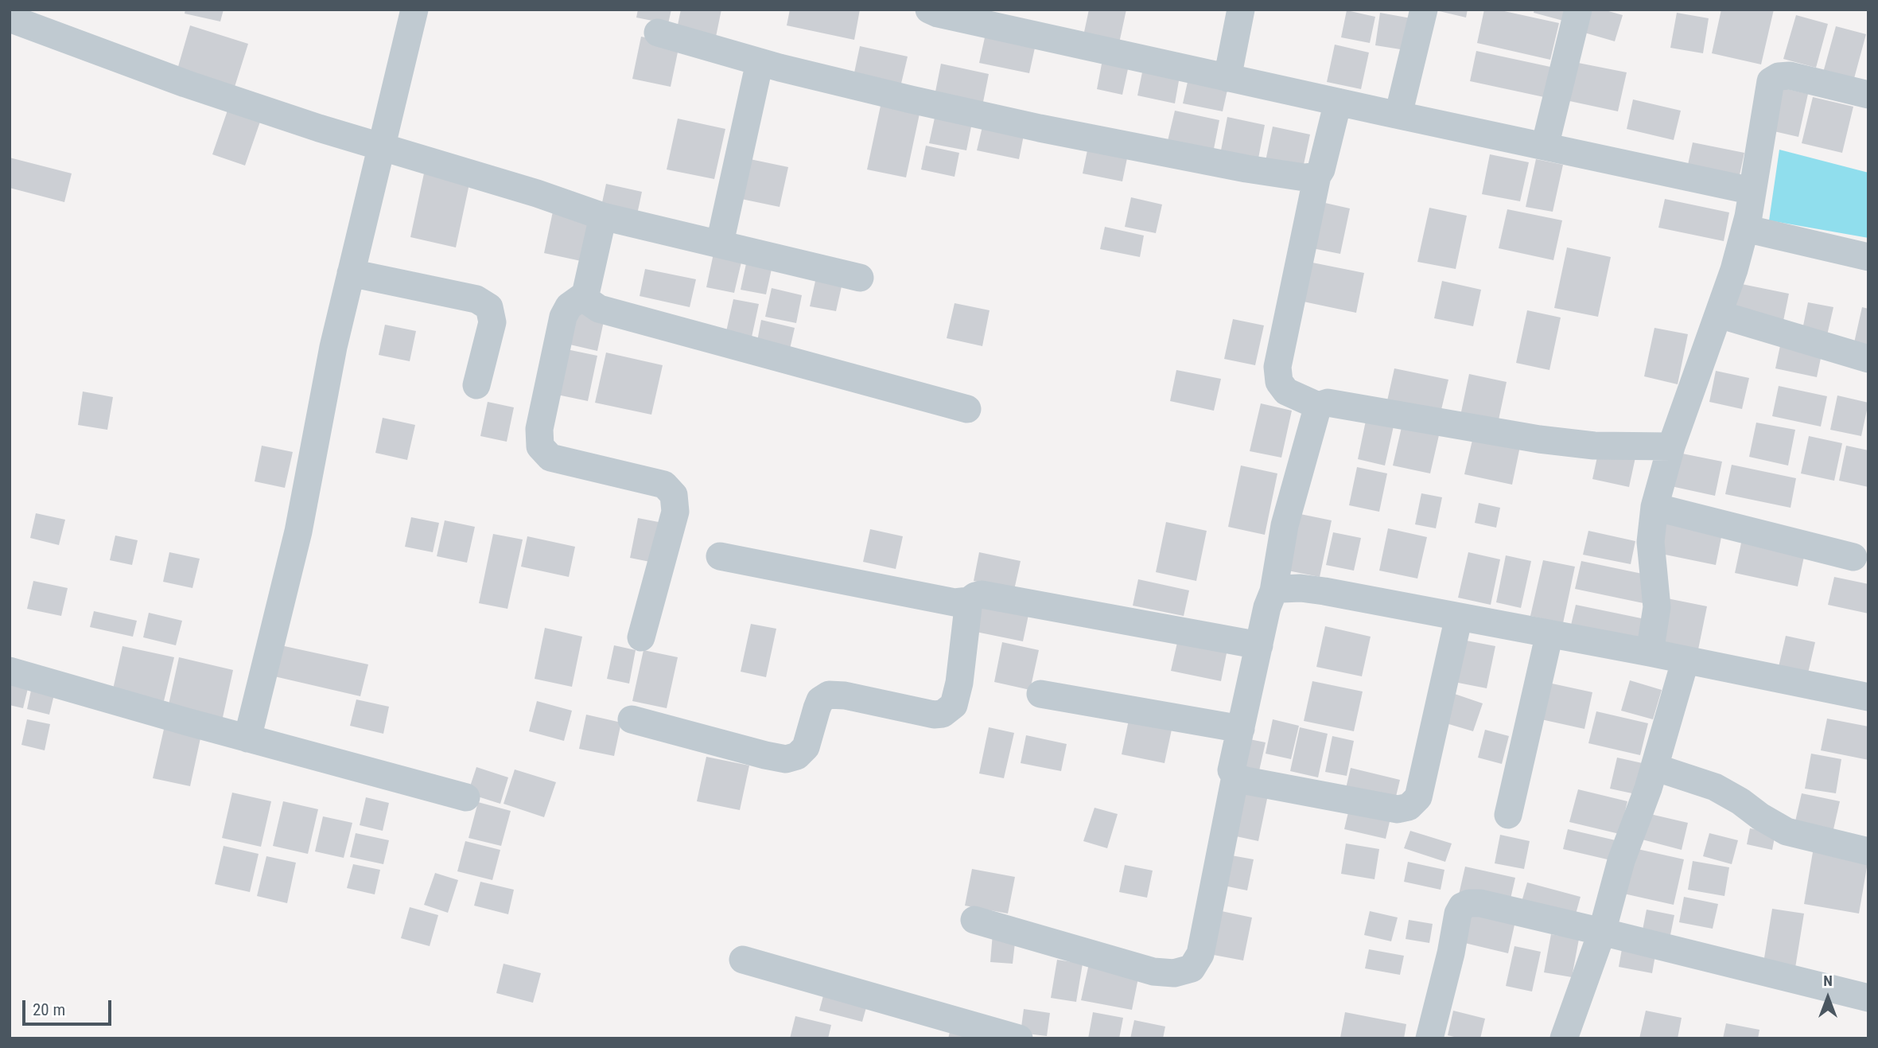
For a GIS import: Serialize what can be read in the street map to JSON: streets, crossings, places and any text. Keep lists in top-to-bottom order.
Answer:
{
  "scale_bar": "20 m",
  "north": "top"
}
